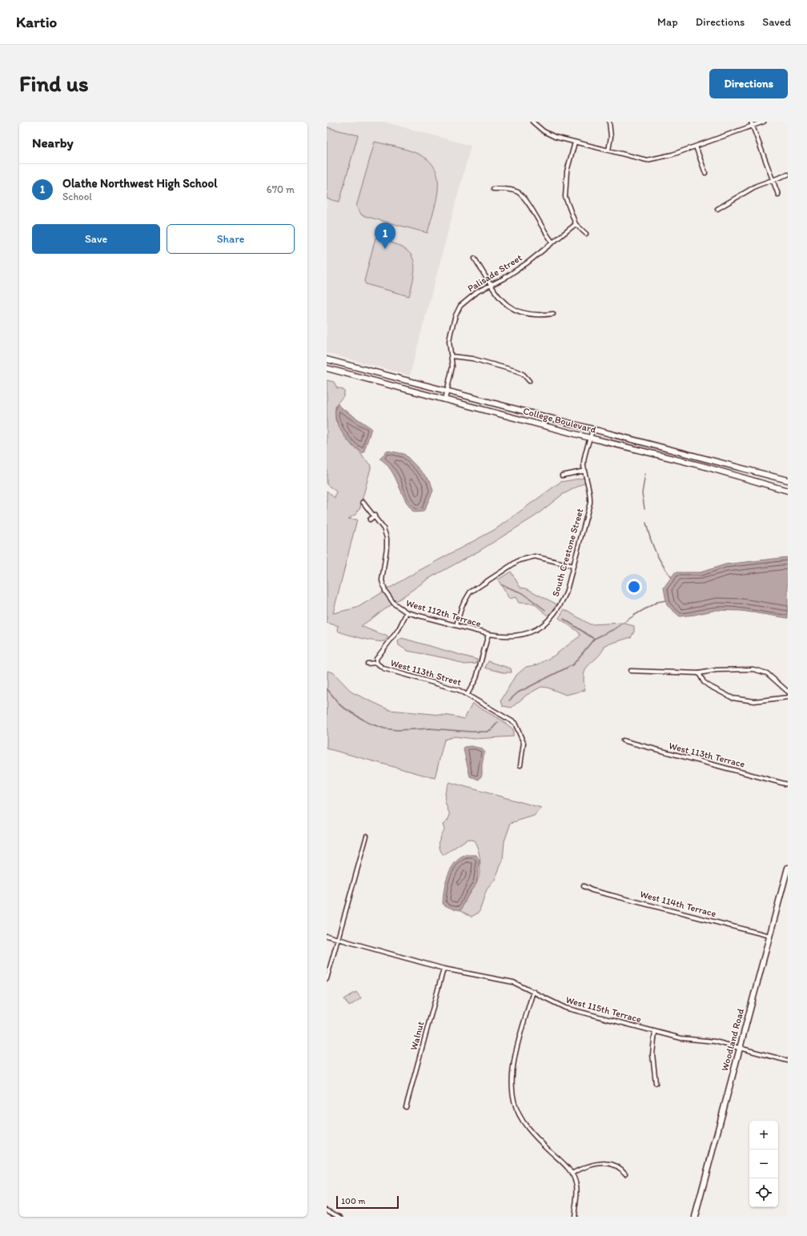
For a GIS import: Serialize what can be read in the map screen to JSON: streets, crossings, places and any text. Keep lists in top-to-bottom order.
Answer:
{
  "streets": {
    "main road": ["College Boulevard", "Woodland Road"],
    "street": [
      "Palisade Street",
      "South Crestone Street",
      "West 112th Terrace",
      "West 113th Street",
      "West 113th Terrace",
      "West 114th Terrace",
      "West 115th Terrace",
      "Walnut"
    ]
  },
  "crossings": [
    ["Palisade Street", "College Boulevard"],
    ["College Boulevard", "South Crestone Street"],
    ["South Crestone Street", "West 112th Terrace"],
    ["West 114th Terrace", "Woodland Road"],
    ["West 115th Terrace", "Walnut"],
    ["West 115th Terrace", "Woodland Road"]
  ],
  "scale_bar": "100 m",
  "page": {
    "header": "Kartio",
    "nav": ["Map", "Directions", "Saved"],
    "buttons": [
      "Directions",
      ["Save", "Share"]
    ],
    "title": "Find us",
    "heading": "Nearby",
    "list": [
      {
        "mark": "1",
        "name": "Olathe Northwest High School",
        "note": "School",
        "value": "670 m"
      }
    ],
    "pins": "1",
    "map_buttons": ["+", "−"],
    "scale": "100 m"
  }
}
